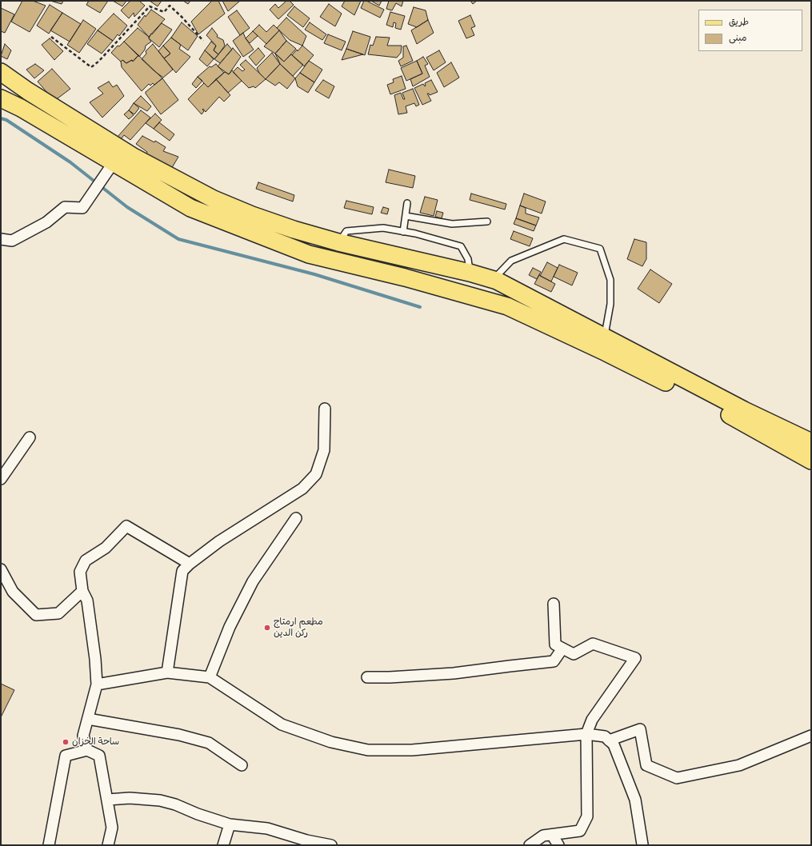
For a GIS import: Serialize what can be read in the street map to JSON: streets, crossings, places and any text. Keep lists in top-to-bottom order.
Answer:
{
  "places": ["مطعم ارمتاج ركن الدين", "ساحة الخزان"],
  "legend": ["طريق", "مبنى"]
}
